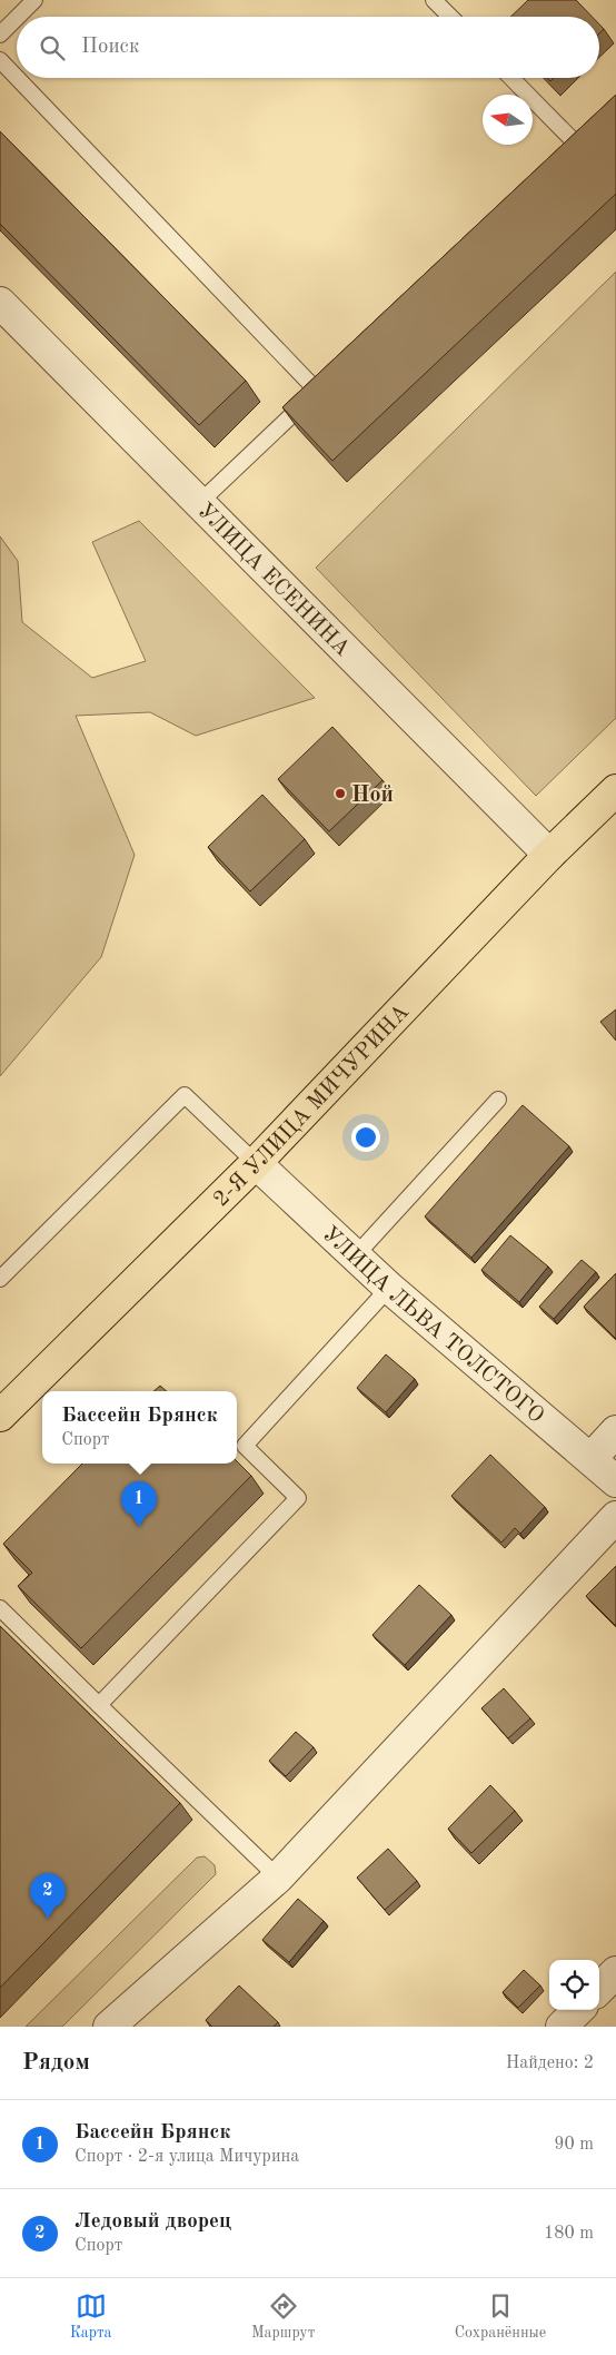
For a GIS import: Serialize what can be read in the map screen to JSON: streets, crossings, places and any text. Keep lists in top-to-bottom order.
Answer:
{
  "streets": {
    "main road": ["2-Я УЛИЦА МИЧУРИНА"],
    "street": ["УЛИЦА ЕСЕНИНА", "УЛИЦА ЛЬВА ТОЛСТОГО"]
  },
  "crossings": [
    ["УЛИЦА ЕСЕНИНА", "2-Я УЛИЦА МИЧУРИНА"],
    ["2-Я УЛИЦА МИЧУРИНА", "УЛИЦА ЛЬВА ТОЛСТОГО"]
  ],
  "places": ["Ной"],
  "north": "left",
  "page": {
    "search": "Поиск",
    "popup": ["Бассейн Брянск", "Спорт"],
    "pins": ["1", "2"],
    "heading": ["Рядом", "Найдено: 2"],
    "list": [
      {
        "mark": "1",
        "name": "Бассейн Брянск",
        "note": "Спорт · 2-я улица Мичурина",
        "value": "90 m"
      },
      {
        "mark": "2",
        "name": "Ледовый дворец",
        "note": "Спорт",
        "value": "180 m"
      }
    ],
    "nav": ["Карта", "Маршрут", "Сохранённые"]
  }
}
